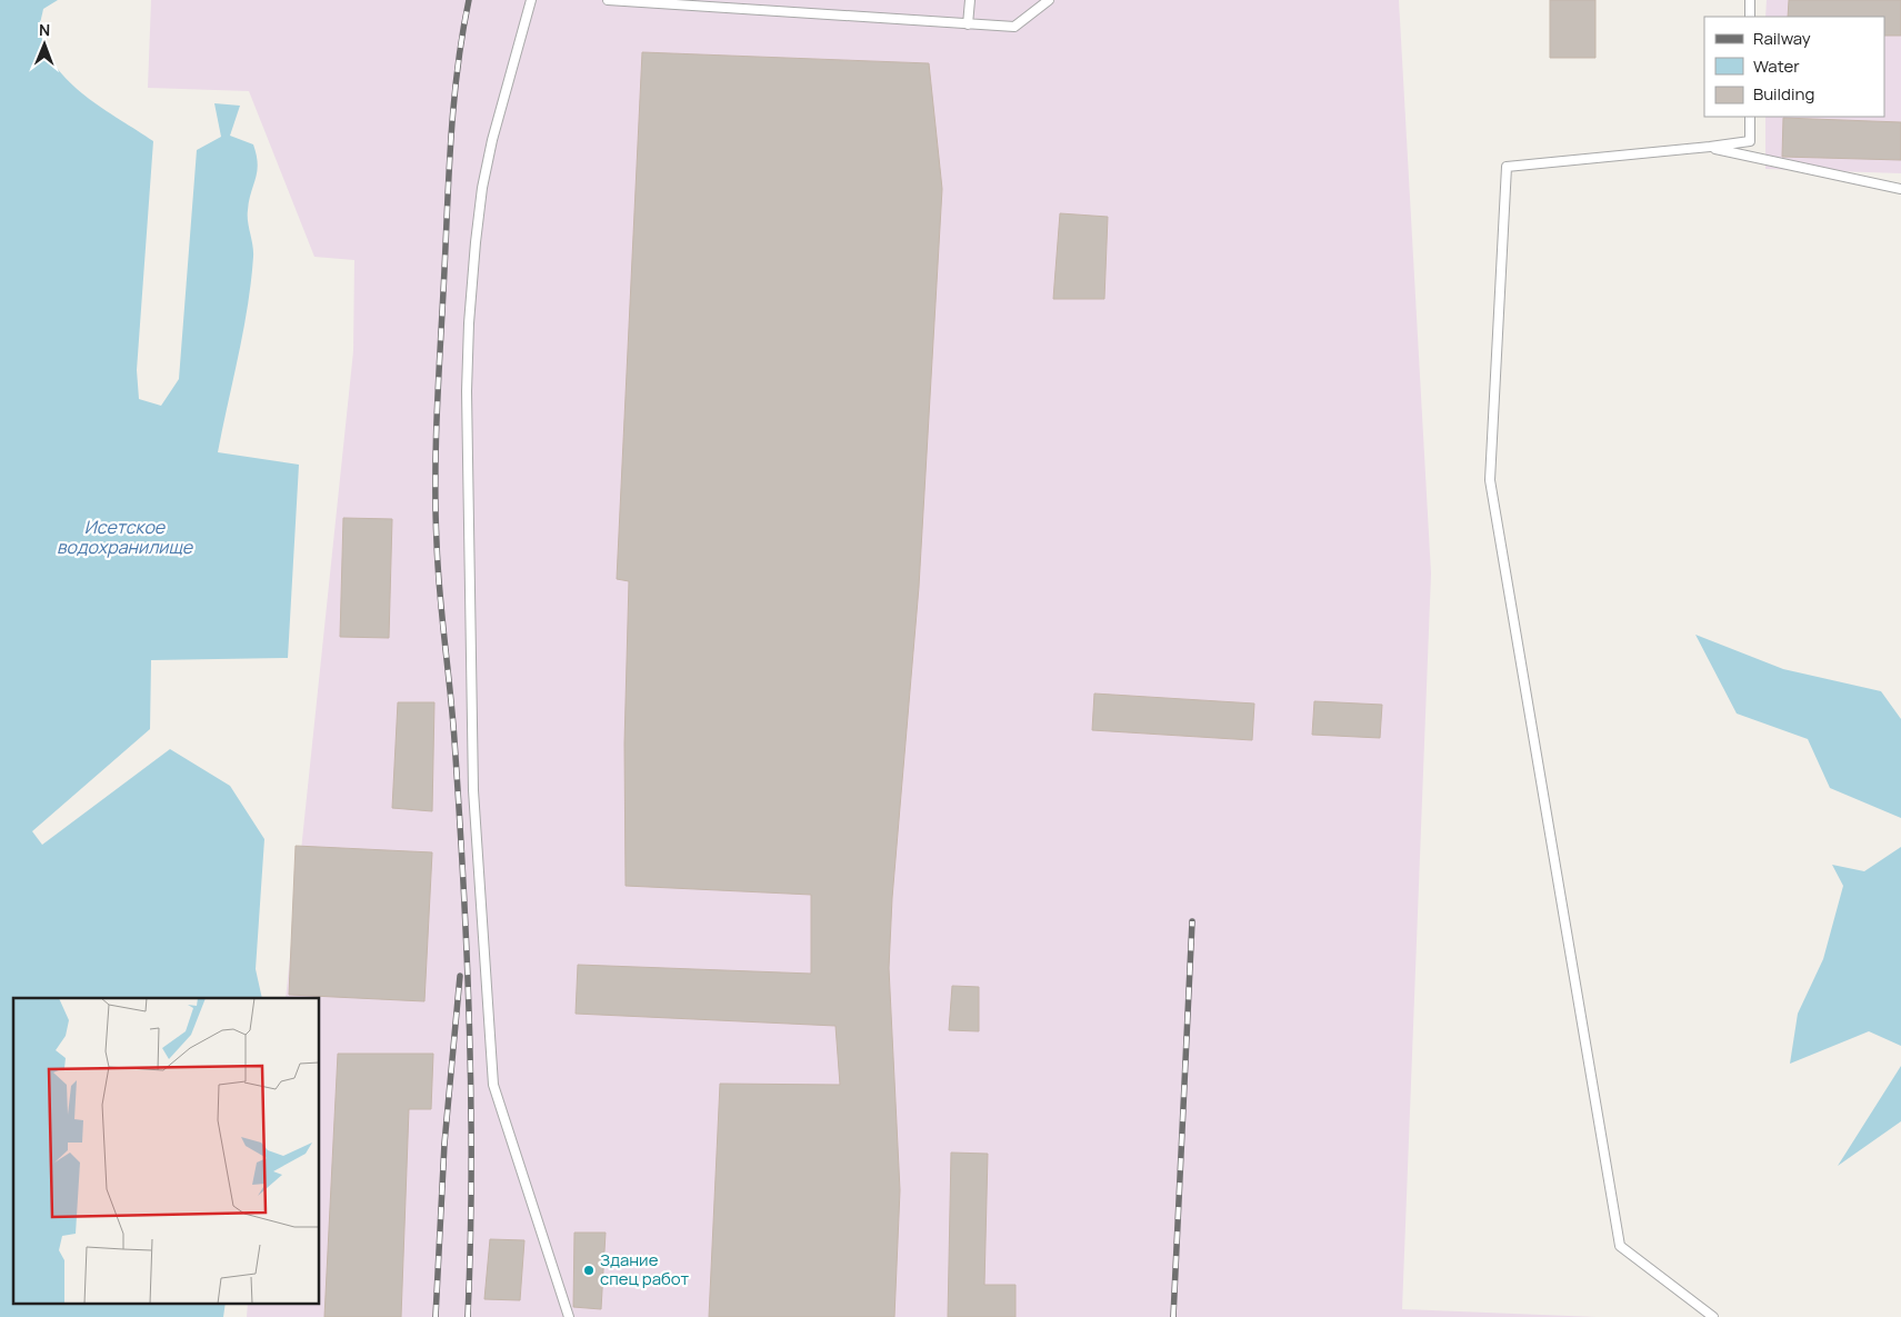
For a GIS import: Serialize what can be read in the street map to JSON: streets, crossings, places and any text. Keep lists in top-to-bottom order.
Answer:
{
  "water": ["Исетское водохранилище"],
  "places": ["Здание спец работ"],
  "legend": ["Railway", "Water", "Building"],
  "north": "top"
}
